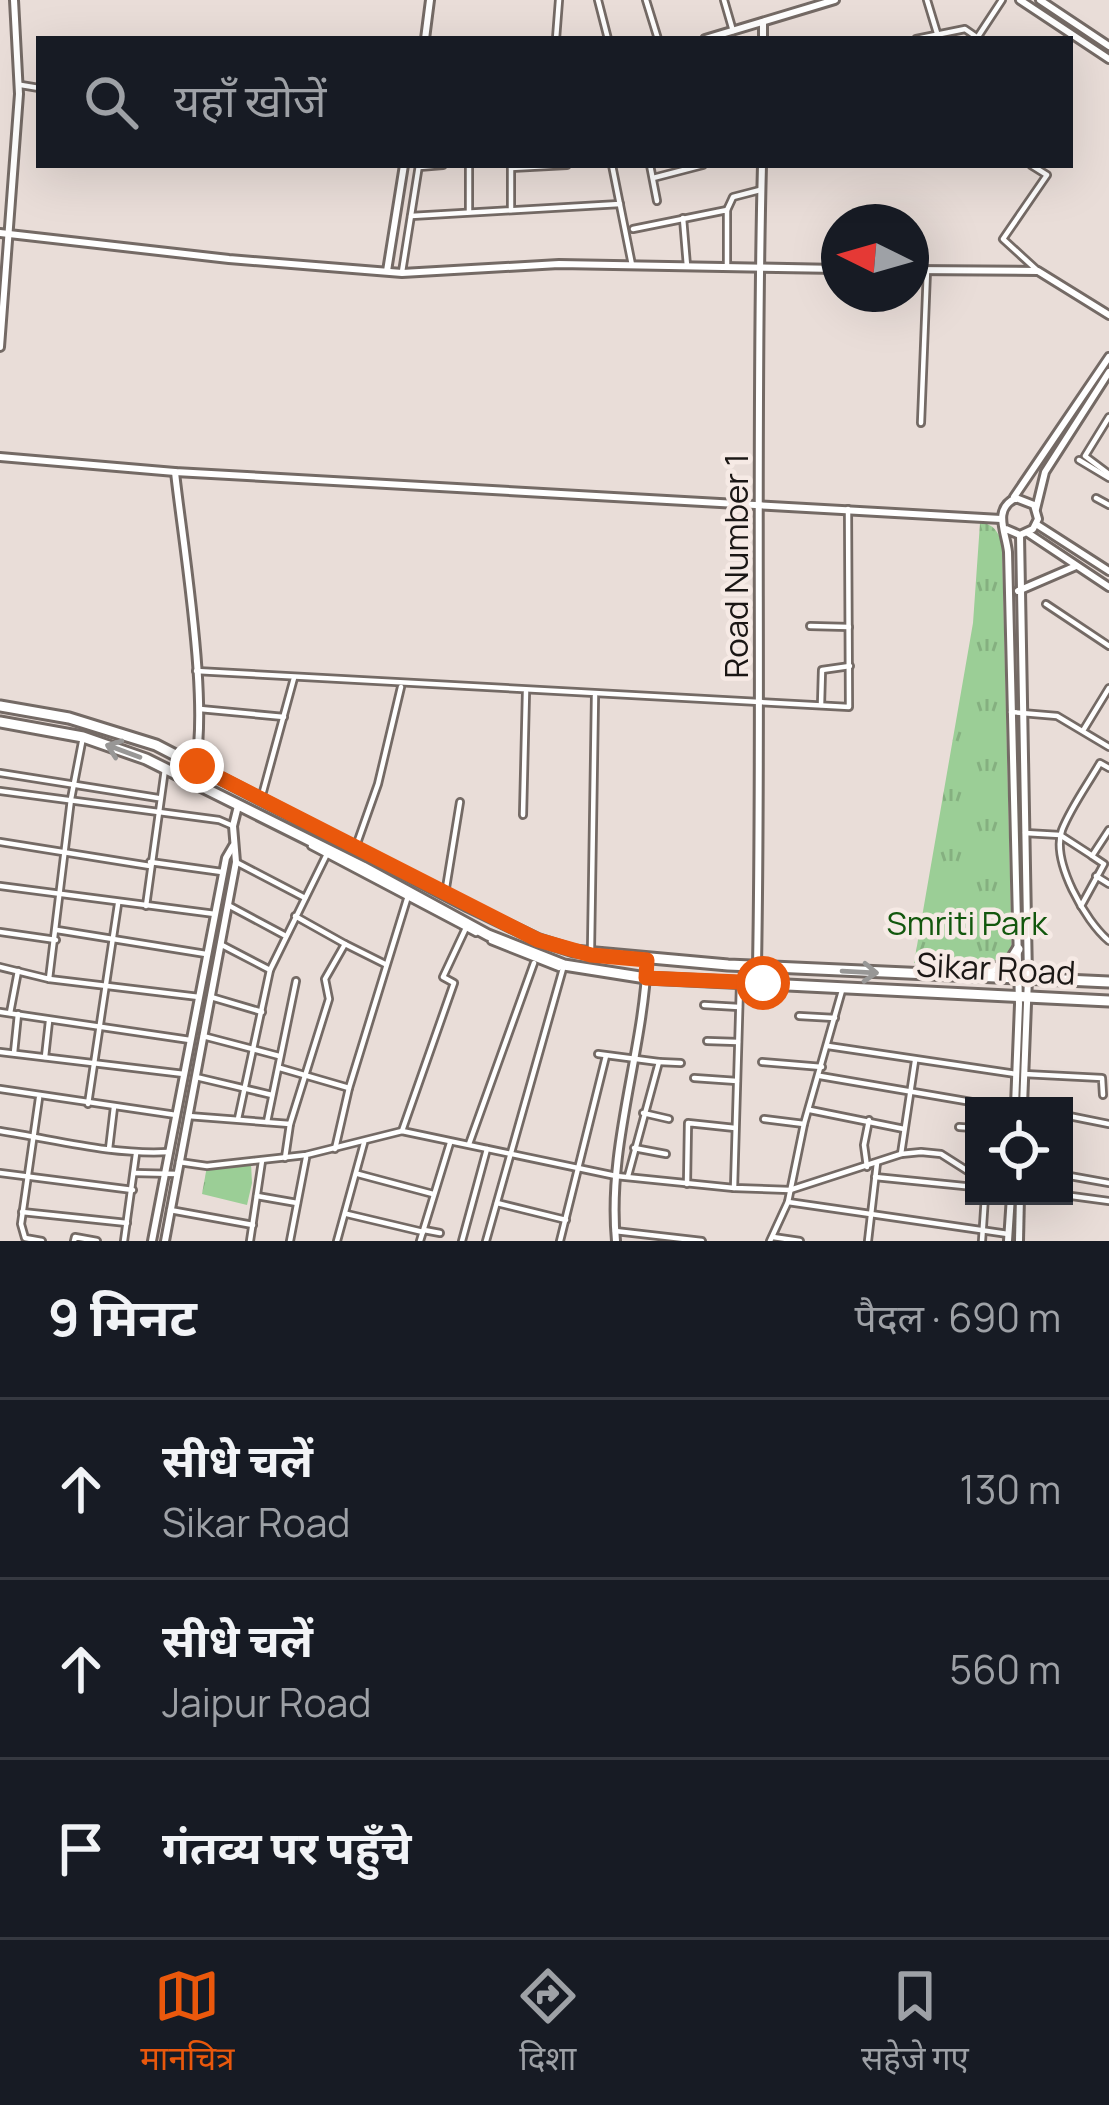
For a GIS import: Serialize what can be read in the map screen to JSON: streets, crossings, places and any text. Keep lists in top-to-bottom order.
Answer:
{
  "streets": {
    "main road": ["Sikar Road"],
    "street": ["Road Number 1"]
  },
  "parks": ["Smriti Park"],
  "north": "left",
  "page": {
    "search": "यहाँ खोजें",
    "heading": ["9 मिनट", "पैदल · 690 m"],
    "list": [
      ["सीधे चलें", "Sikar Road", "130 m"],
      ["सीधे चलें", "Jaipur Road", "560 m"],
      "गंतव्य पर पहुँचे"
    ],
    "nav": ["मानचित्र", "दिशा", "सहेजे गए"]
  }
}
